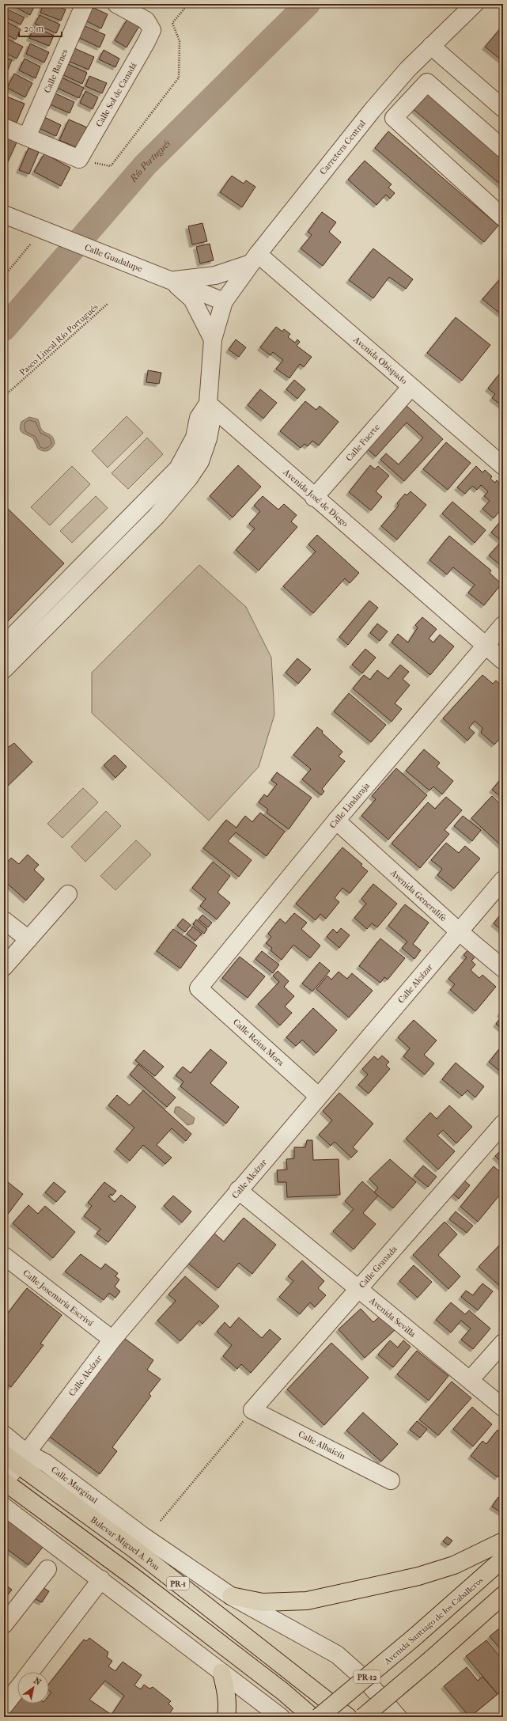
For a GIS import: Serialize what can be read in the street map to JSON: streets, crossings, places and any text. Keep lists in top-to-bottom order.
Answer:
{
  "streets": {
    "main road": [
      "Bulevar Miguel A. Pou",
      "PR-1",
      "Avenida Santiago de los Caballeros",
      "PR-12"
    ],
    "street": [
      "Calle Barnes",
      "Calle Sol de Canadá",
      "Carretera Central",
      "Calle Guadalupe",
      "Avenida Obispado",
      "Calle Fuerte",
      "Avenida José de Diego",
      "Calle Lindaraja",
      "Avenida Generalife",
      "Calle Alcázar",
      "Calle Reina Mora",
      "Calle Granada",
      "Calle Josemaría Escrivá",
      "Avenida Sevilla",
      "Calle Albaicín",
      "Calle Marginal"
    ],
    "path": ["Paseo Lineal Río Portugués"]
  },
  "crossings": [
    ["Carretera Central", "Calle Guadalupe"],
    ["Carretera Central", "Avenida Obispado"],
    ["Avenida Obispado", "Calle Fuerte"],
    ["Calle Fuerte", "Avenida José de Diego"],
    ["Avenida José de Diego", "Calle Lindaraja"],
    ["Calle Lindaraja", "Avenida Generalife"],
    ["Calle Lindaraja", "Calle Reina Mora"],
    ["Avenida Generalife", "Calle Alcázar"],
    ["Calle Alcázar", "Calle Reina Mora"],
    ["Calle Alcázar", "Calle Josemaría Escrivá"],
    ["Calle Alcázar", "Avenida Sevilla"],
    ["Calle Alcázar", "Calle Marginal"],
    ["Calle Alcázar", "Bulevar Miguel A. Pou"],
    ["Calle Alcázar", "PR-1"],
    ["Calle Granada", "Avenida Sevilla"],
    ["Calle Granada", "Calle Albaicín"],
    ["Calle Marginal", "Bulevar Miguel A. Pou"]
  ],
  "water": ["Río Portugués"],
  "scale_bar": "20 m",
  "north": "top right"
}
